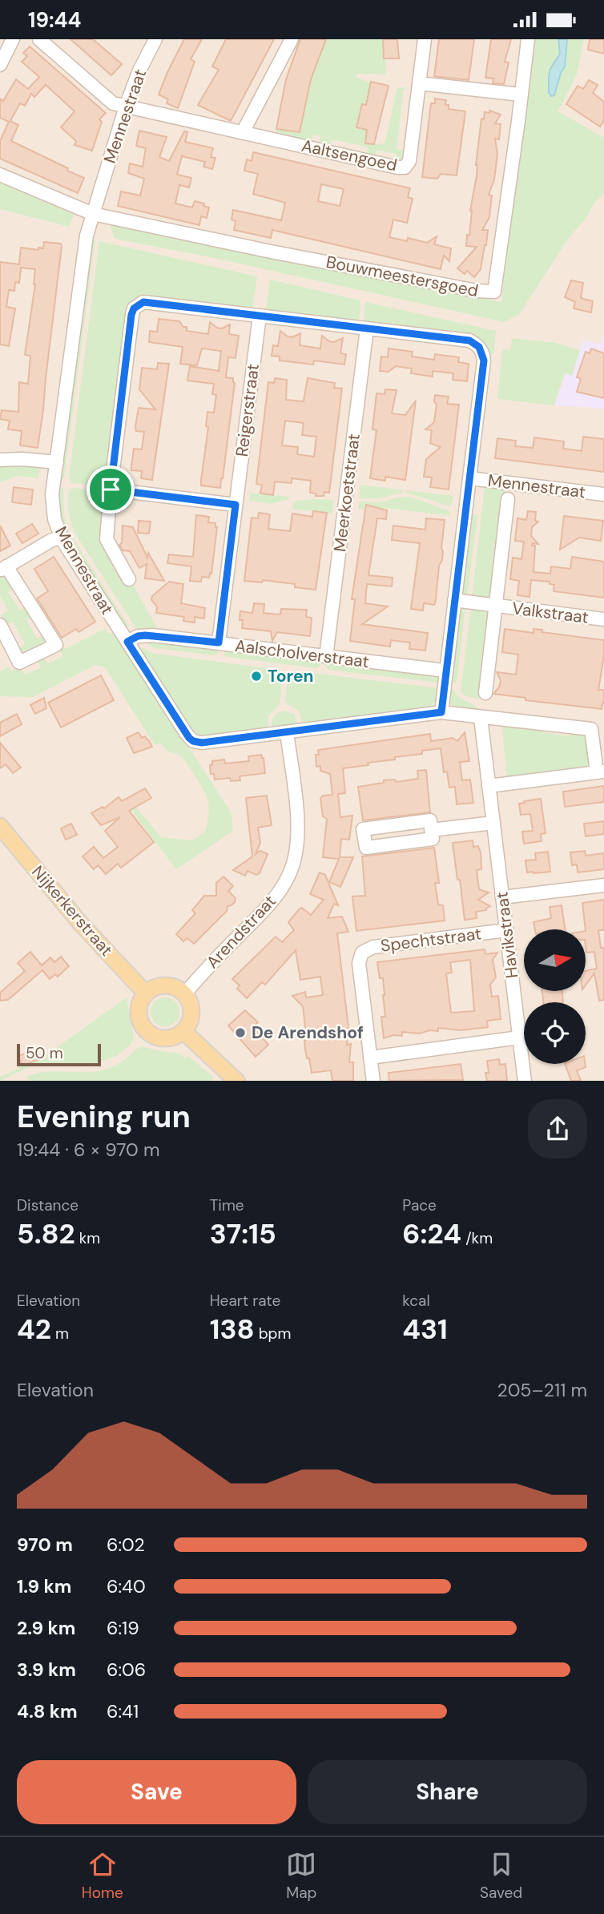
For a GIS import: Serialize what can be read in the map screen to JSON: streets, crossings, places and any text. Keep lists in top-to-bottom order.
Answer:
{
  "streets": {
    "main road": ["Nijkerkerstraat"],
    "street": [
      "Mennestraat",
      "Aaltsengoed",
      "Bouwmeestersgoed",
      "Reigerstraat",
      "Meerkoetstraat",
      "Valkstraat",
      "Aalscholverstraat",
      "Arendstraat",
      "Havikstraat",
      "Spechtstraat"
    ]
  },
  "crossings": [
    ["Mennestraat", "Aaltsengoed"],
    ["Mennestraat", "Bouwmeestersgoed"],
    ["Mennestraat", "Valkstraat"],
    ["Mennestraat", "Aalscholverstraat"],
    ["Mennestraat", "Arendstraat"],
    ["Mennestraat", "Havikstraat"],
    ["Reigerstraat", "Aalscholverstraat"],
    ["Meerkoetstraat", "Aalscholverstraat"],
    ["Nijkerkerstraat", "Arendstraat"],
    ["Havikstraat", "Spechtstraat"]
  ],
  "places": ["Toren", "De Arendshof"],
  "scale_bar": "50 m",
  "north": "right",
  "page": {
    "status": "19:44",
    "scale": "50 m",
    "heading": ["Evening run", "19:44 · 6 × 970 m"],
    "stats": [
      ["Distance", "5.82 km"],
      ["Time", "37:15"],
      ["Pace", "6:24 /km"],
      ["Elevation", "42 m"],
      ["Heart rate", "138 bpm"],
      ["kcal", "431"]
    ],
    "chart": ["Elevation", "205–211 m"],
    "list": [
      {
        "name": "970 m",
        "note": "6:02"
      },
      {
        "name": "1.9 km",
        "note": "6:40"
      },
      {
        "name": "2.9 km",
        "note": "6:19"
      },
      {
        "name": "3.9 km",
        "note": "6:06"
      },
      {
        "name": "4.8 km",
        "note": "6:41"
      }
    ],
    "buttons": ["Save", "Share"],
    "tabs": ["Home", "Map", "Saved"]
  }
}
